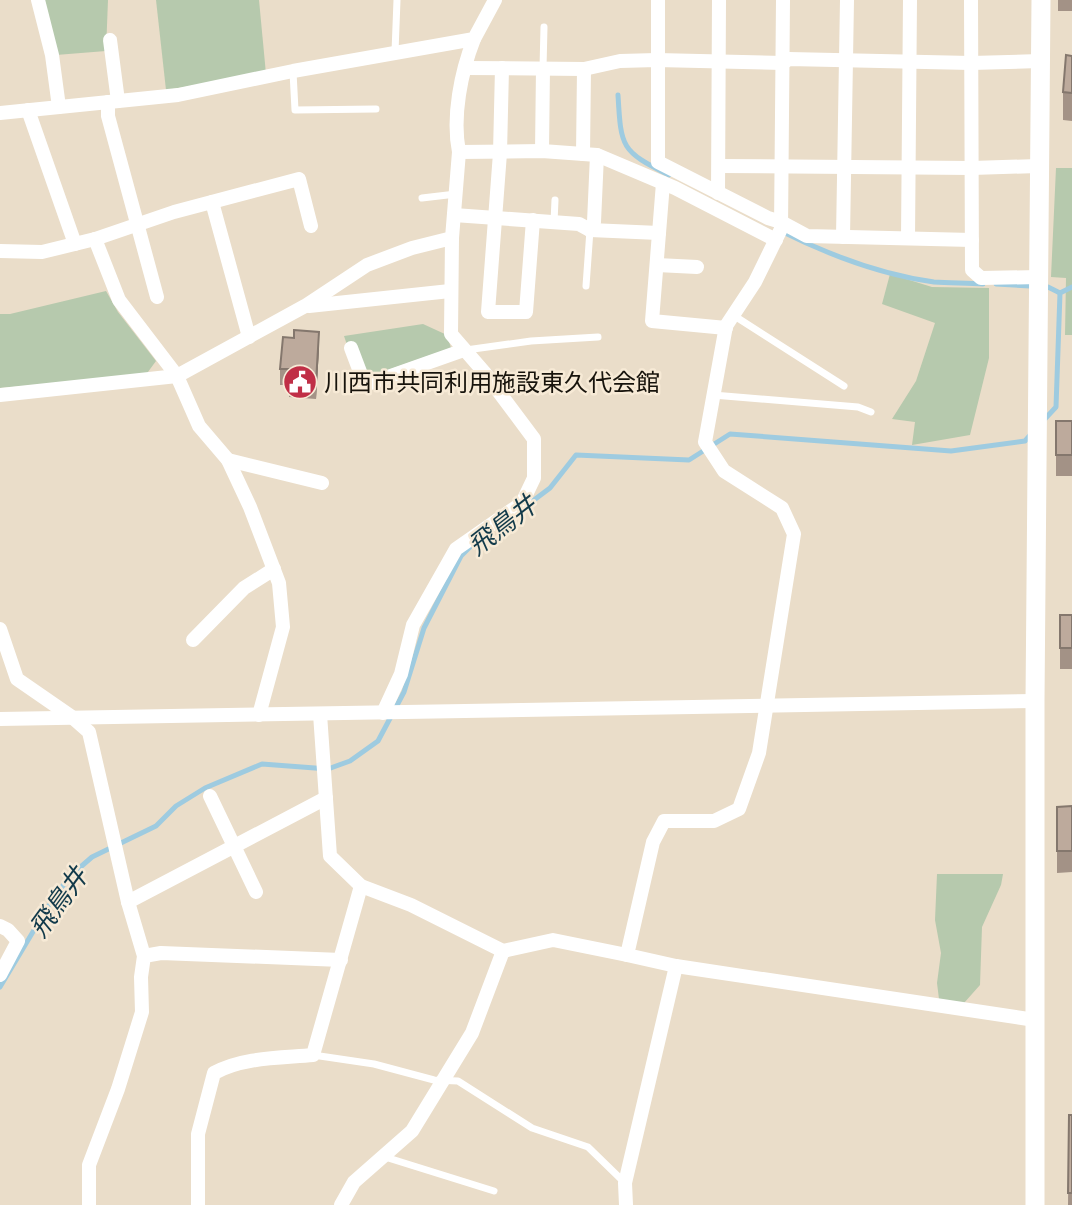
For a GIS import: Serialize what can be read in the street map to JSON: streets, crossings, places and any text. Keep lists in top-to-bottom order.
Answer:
{
  "water": ["飛鳥井"],
  "places": {
    "public building": ["川西市共同利用施設東久代会館"]
  }
}
